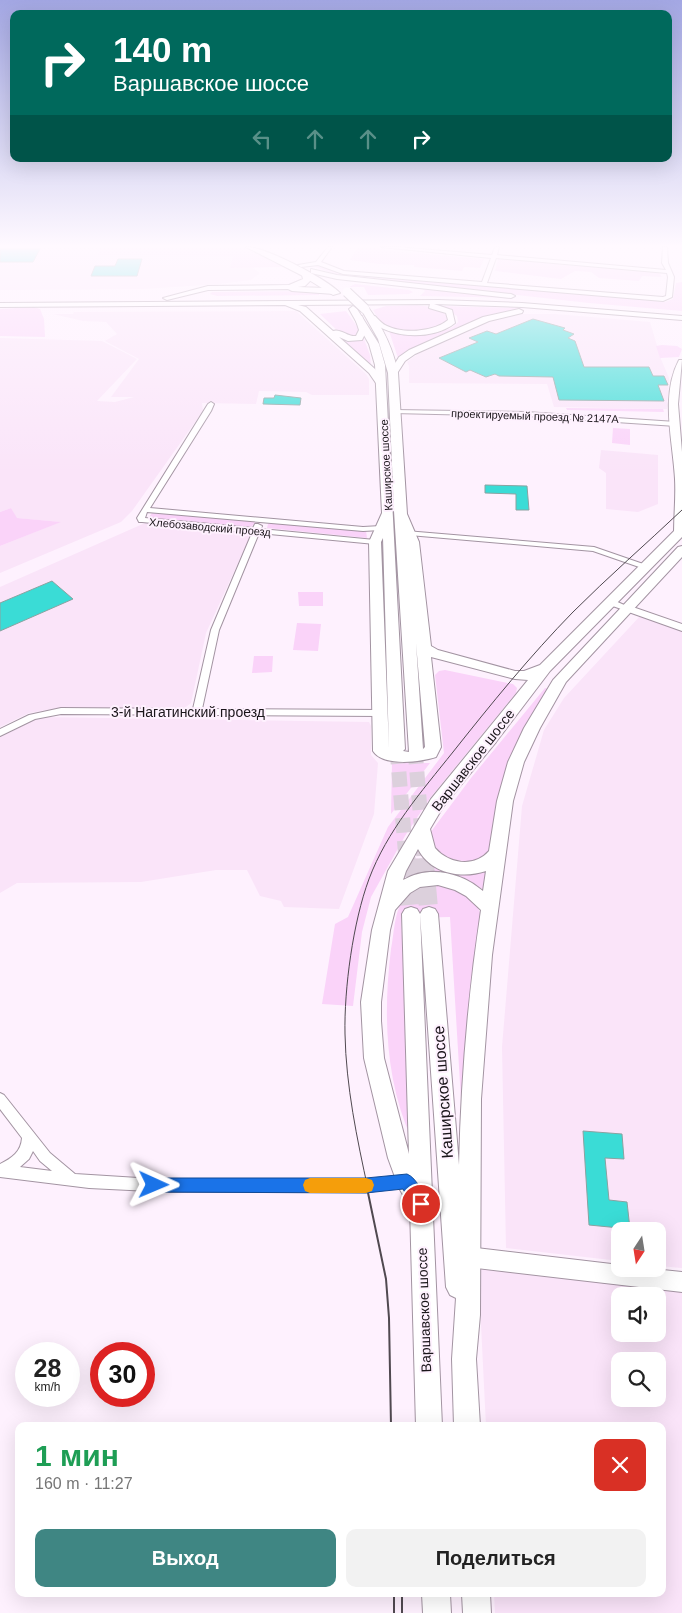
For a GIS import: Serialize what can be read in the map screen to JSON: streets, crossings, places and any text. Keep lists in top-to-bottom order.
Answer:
{
  "streets": {
    "main road": ["Каширское шоссе", "Варшавское шоссе"],
    "street": ["проектируемый проезд № 2147А", "Хлебозаводский проезд", "3-й Нагатинский проезд"]
  },
  "crossings": [
    ["проектируемый проезд № 2147А", "Каширское шоссе"],
    ["Каширское шоссе", "Варшавское шоссе"]
  ],
  "north": "bottom",
  "page": {
    "turn": ["140 m", "Варшавское шоссе"],
    "speed": "28 km/h",
    "limit": "30",
    "heading": ["1 мин", "160 m · 11:27"],
    "buttons": ["Выход", "Поделиться"]
  }
}
